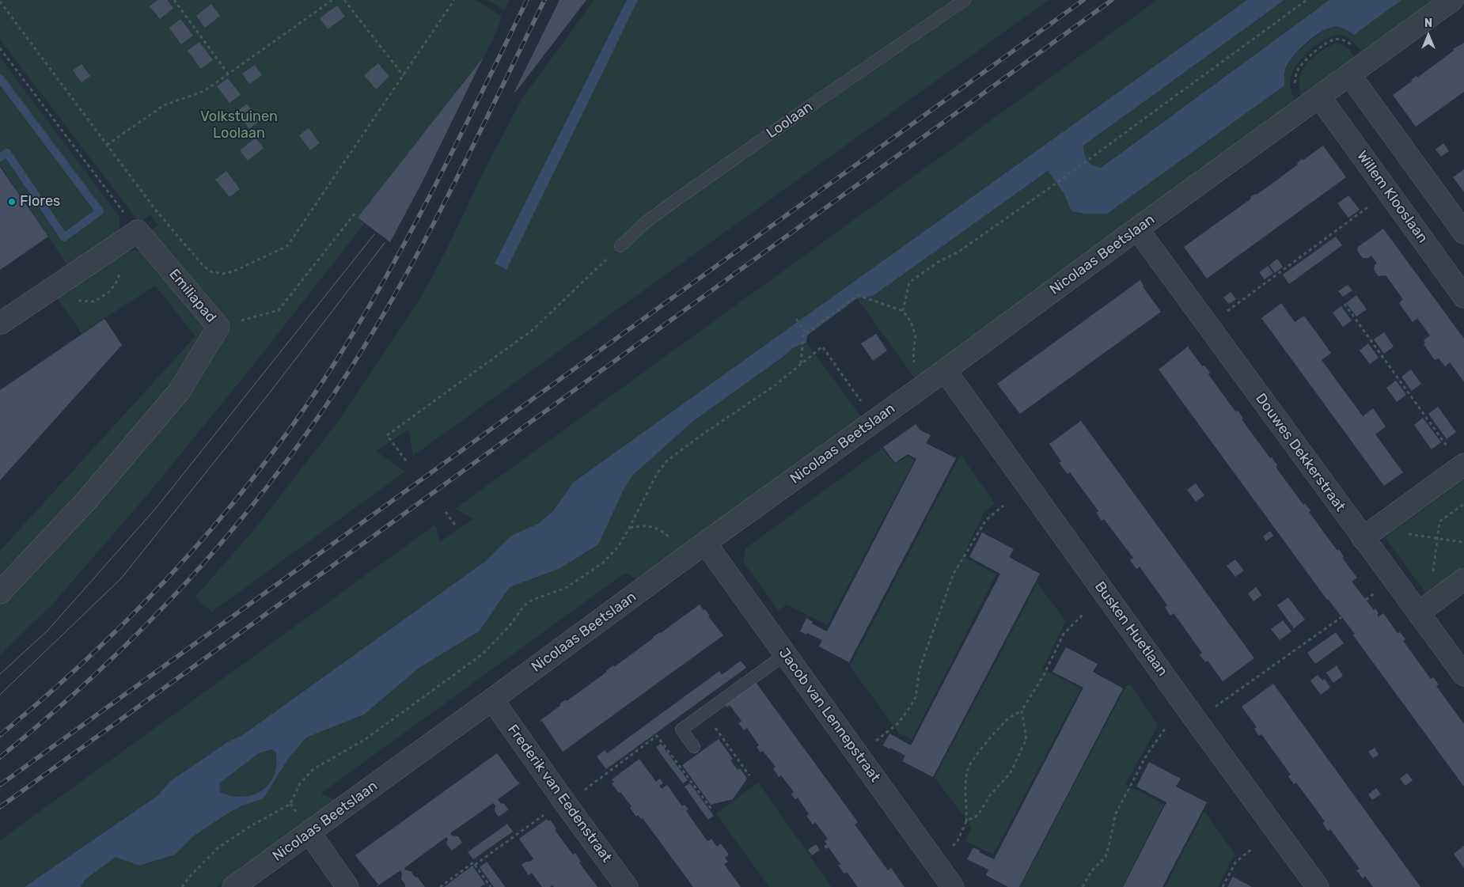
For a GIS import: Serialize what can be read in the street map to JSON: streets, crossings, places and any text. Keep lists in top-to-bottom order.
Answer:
{
  "streets": {
    "street": [
      "Willem Klooslaan",
      "Nicolaas Beetslaan",
      "Emiliapad",
      "Douwes Dekkerstraat",
      "Busken Huetlaan",
      "Jacob van Lennepstraat",
      "Frederik van Eedenstraat"
    ],
    "lane": ["Loolaan"]
  },
  "crossings": [
    ["Willem Klooslaan", "Nicolaas Beetslaan"],
    ["Nicolaas Beetslaan", "Douwes Dekkerstraat"],
    ["Nicolaas Beetslaan", "Busken Huetlaan"],
    ["Nicolaas Beetslaan", "Jacob van Lennepstraat"],
    ["Nicolaas Beetslaan", "Frederik van Eedenstraat"]
  ],
  "parks": ["Volkstuinen Loolaan"],
  "places": ["Flores"],
  "north": "top"
}
